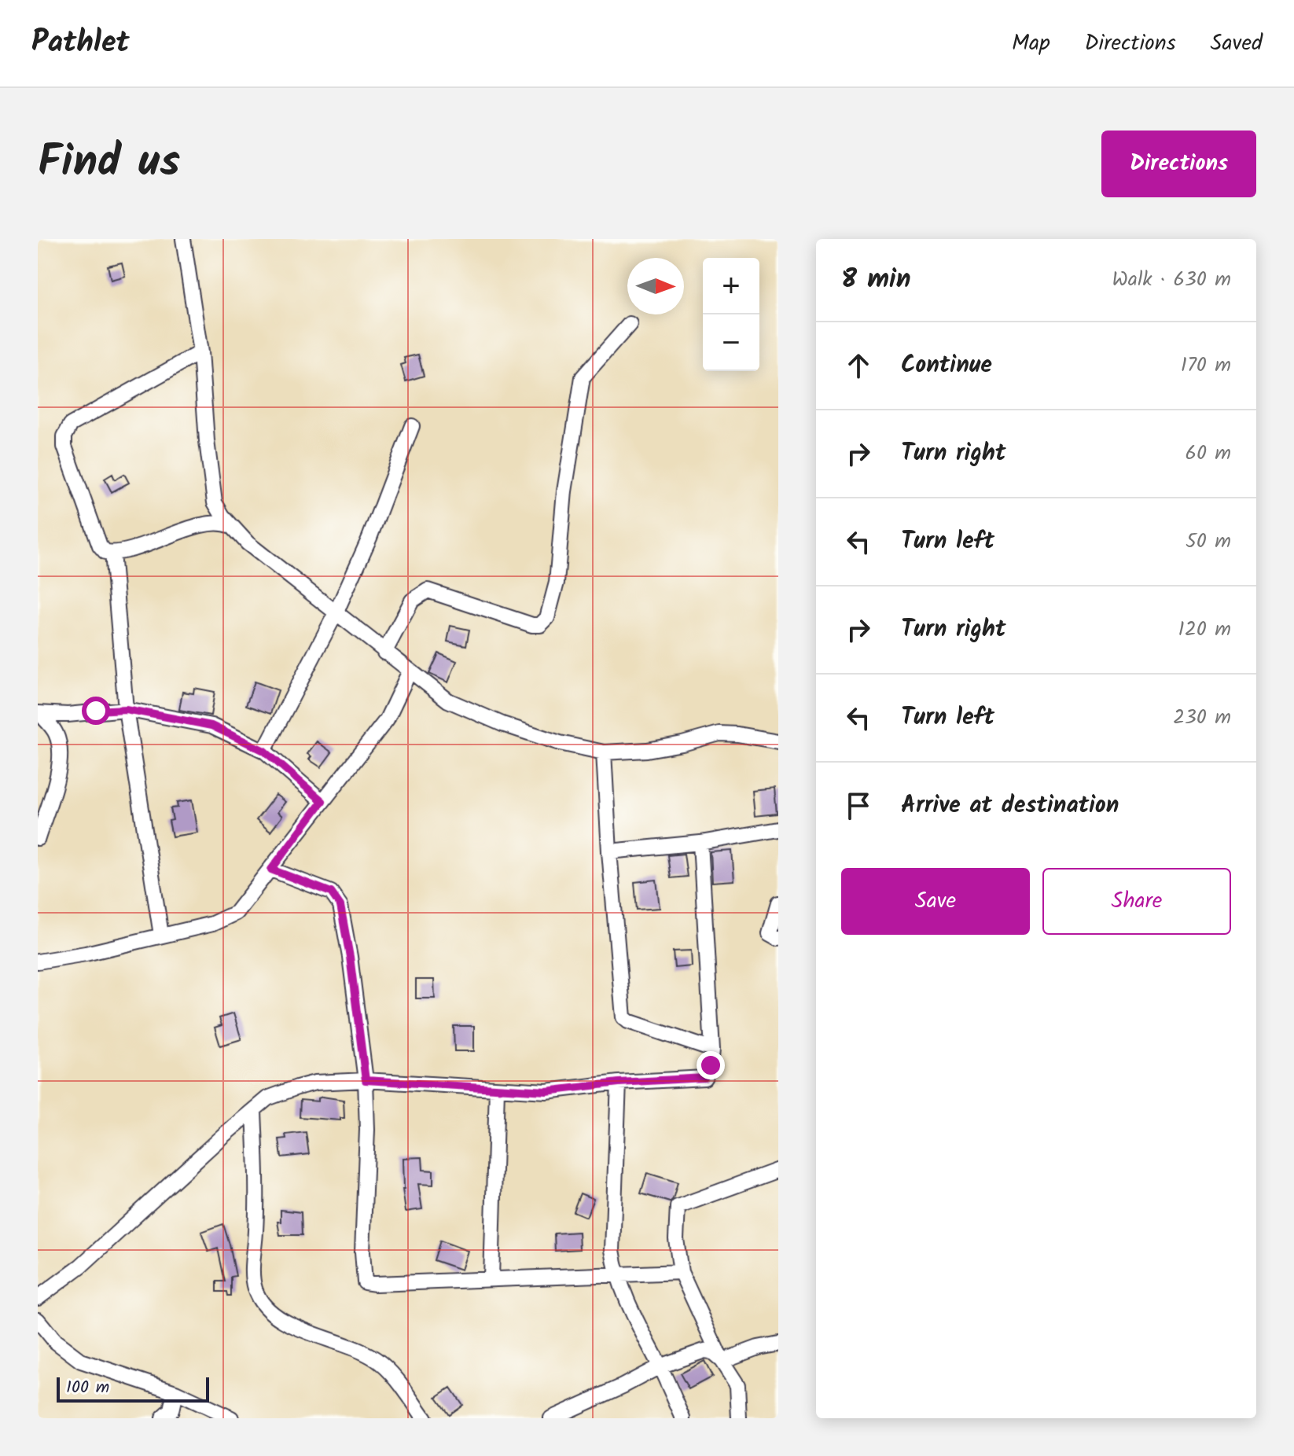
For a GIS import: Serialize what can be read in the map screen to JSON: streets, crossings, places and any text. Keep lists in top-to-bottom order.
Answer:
{
  "scale_bar": "100 m",
  "north": "right",
  "page": {
    "header": "Pathlet",
    "nav": ["Map", "Directions", "Saved"],
    "title": "Find us",
    "buttons": [
      "Directions",
      ["Save", "Share"]
    ],
    "heading": ["8 min", "Walk · 630 m"],
    "map_buttons": ["+", "−"],
    "list": [
      ["Continue", "170 m"],
      ["Turn right", "60 m"],
      ["Turn left", "50 m"],
      ["Turn right", "120 m"],
      ["Turn left", "230 m"],
      "Arrive at destination"
    ],
    "scale": "100 m"
  }
}
